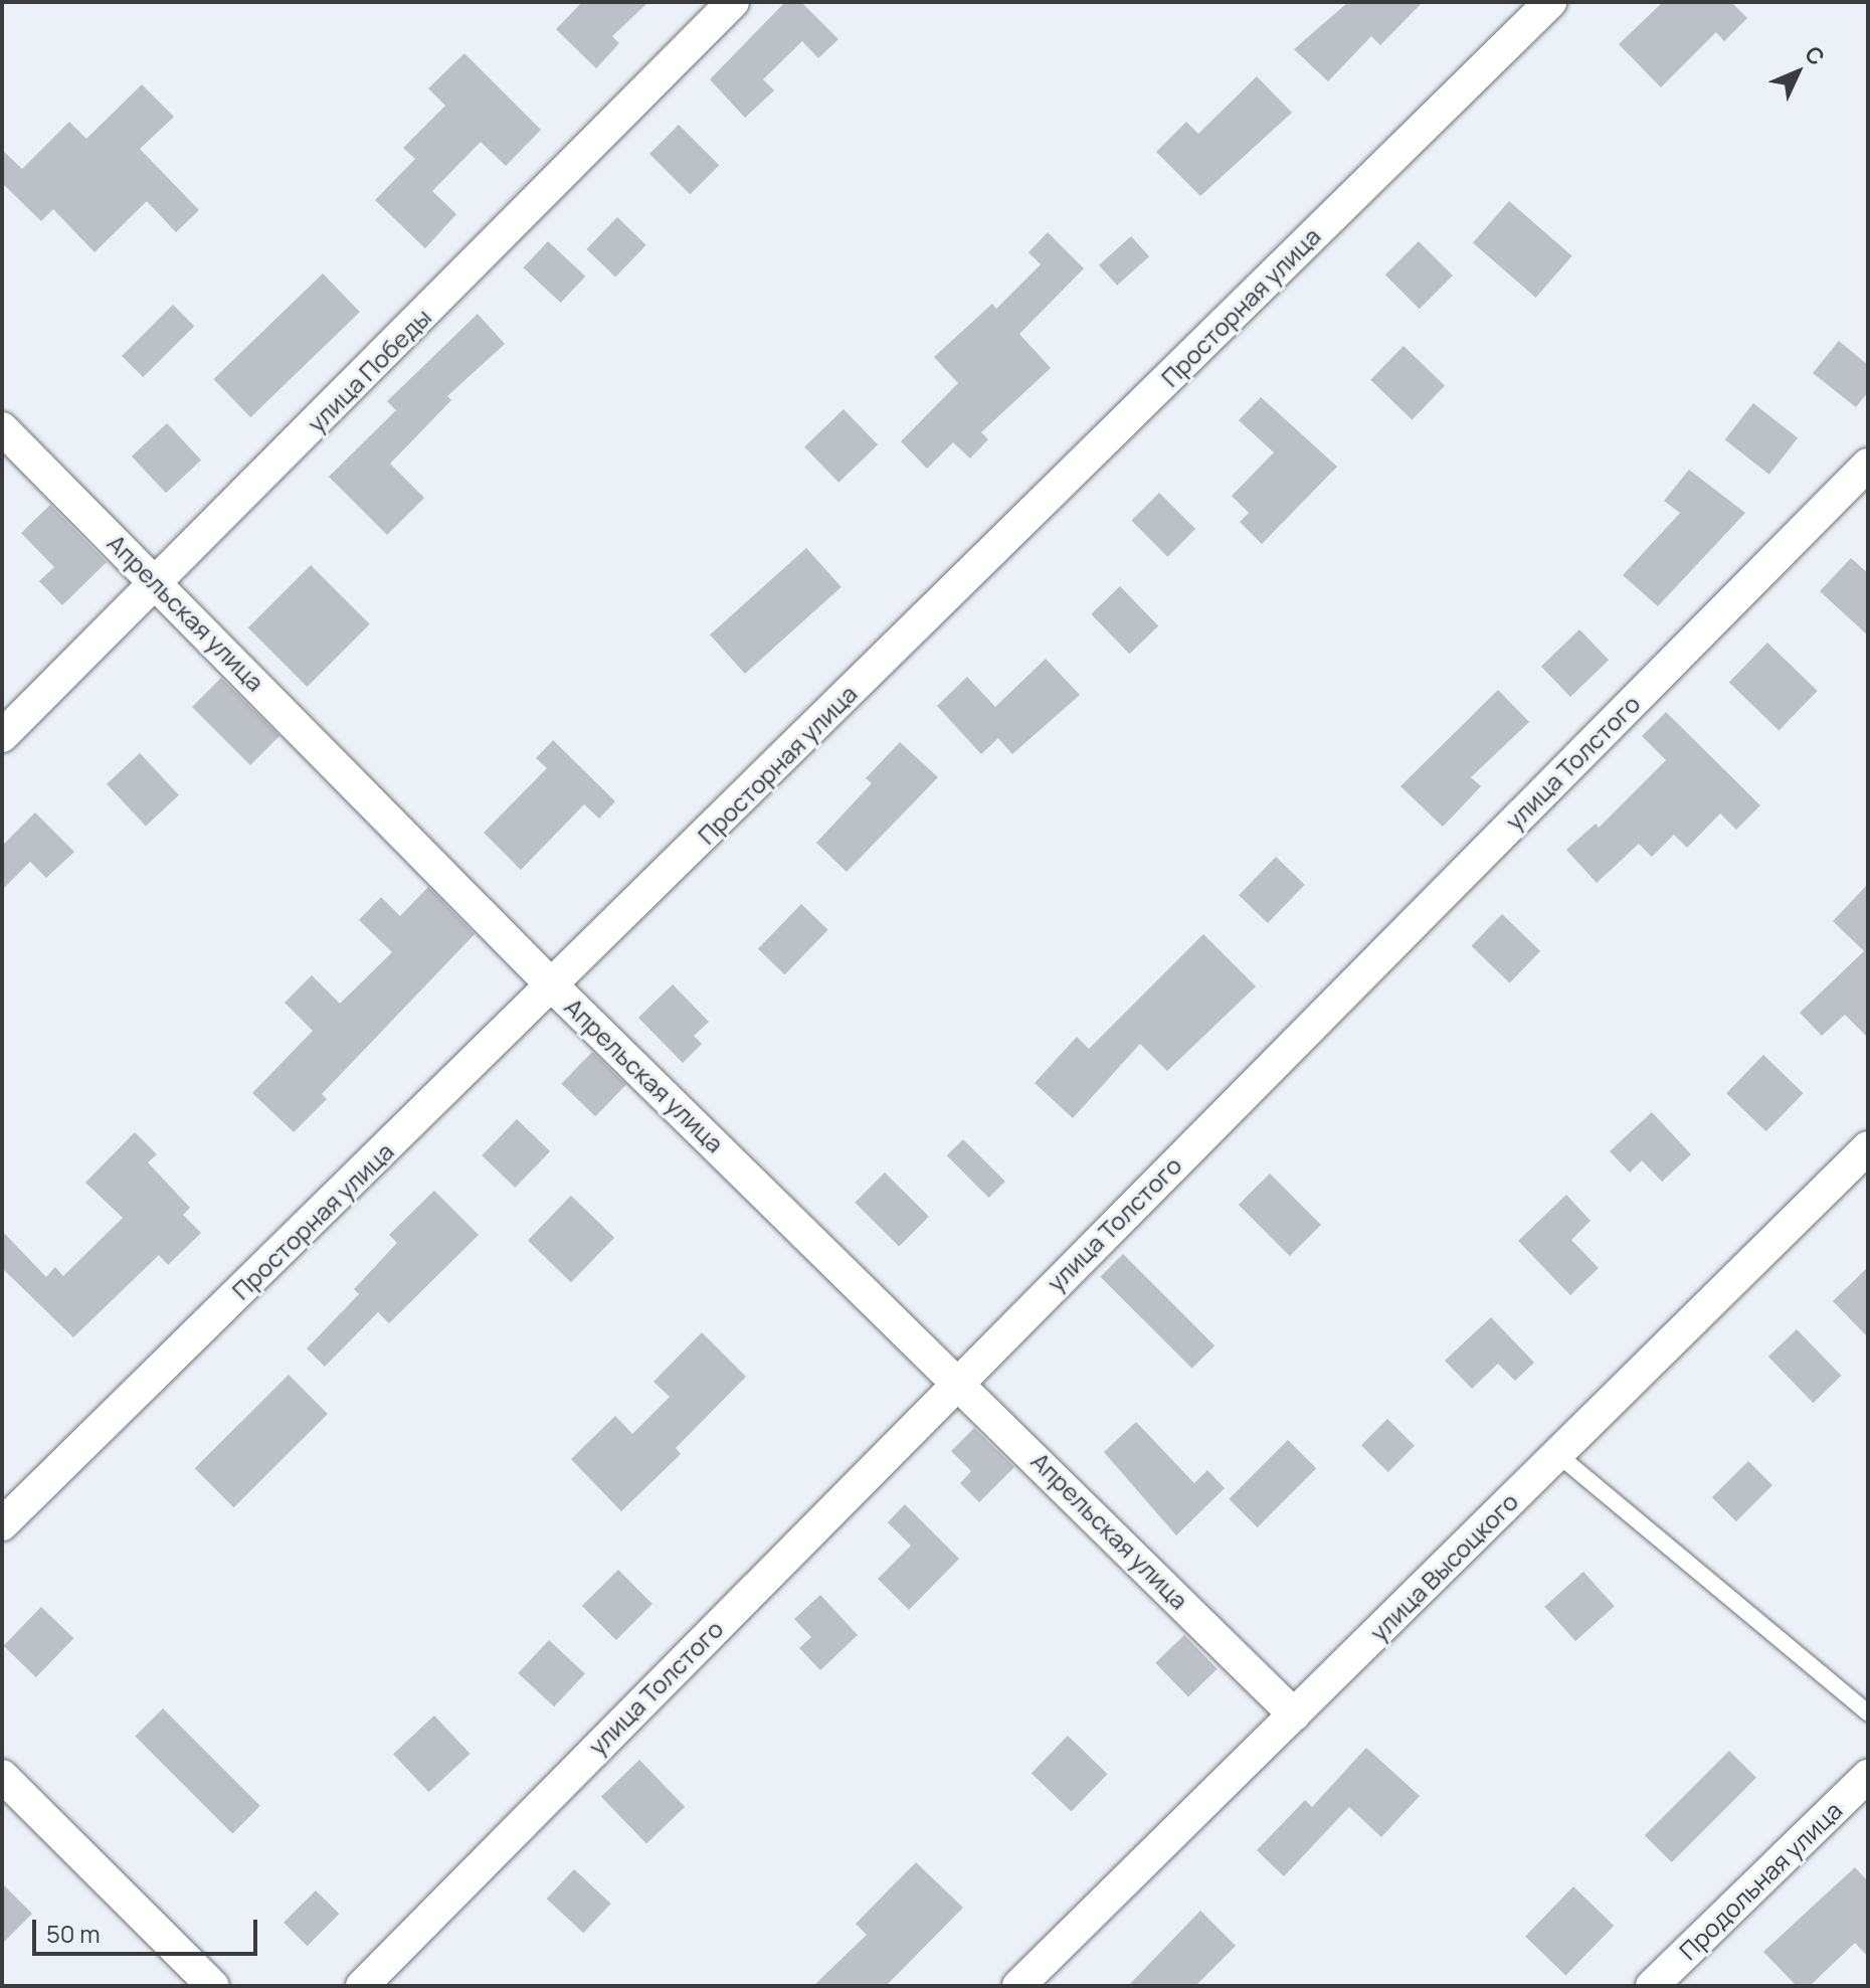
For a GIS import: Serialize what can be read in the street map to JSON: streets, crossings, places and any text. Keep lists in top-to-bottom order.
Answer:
{
  "streets": {
    "street": [
      "Просторная улица",
      "улица Победы",
      "Апрельская улица",
      "улица Толстого",
      "улица Высоцкого",
      "Продольная улица"
    ]
  },
  "crossings": [
    ["Просторная улица", "Апрельская улица"],
    ["улица Победы", "Апрельская улица"],
    ["Апрельская улица", "улица Толстого"],
    ["Апрельская улица", "улица Высоцкого"]
  ],
  "scale_bar": "50 m",
  "north": "top right"
}
